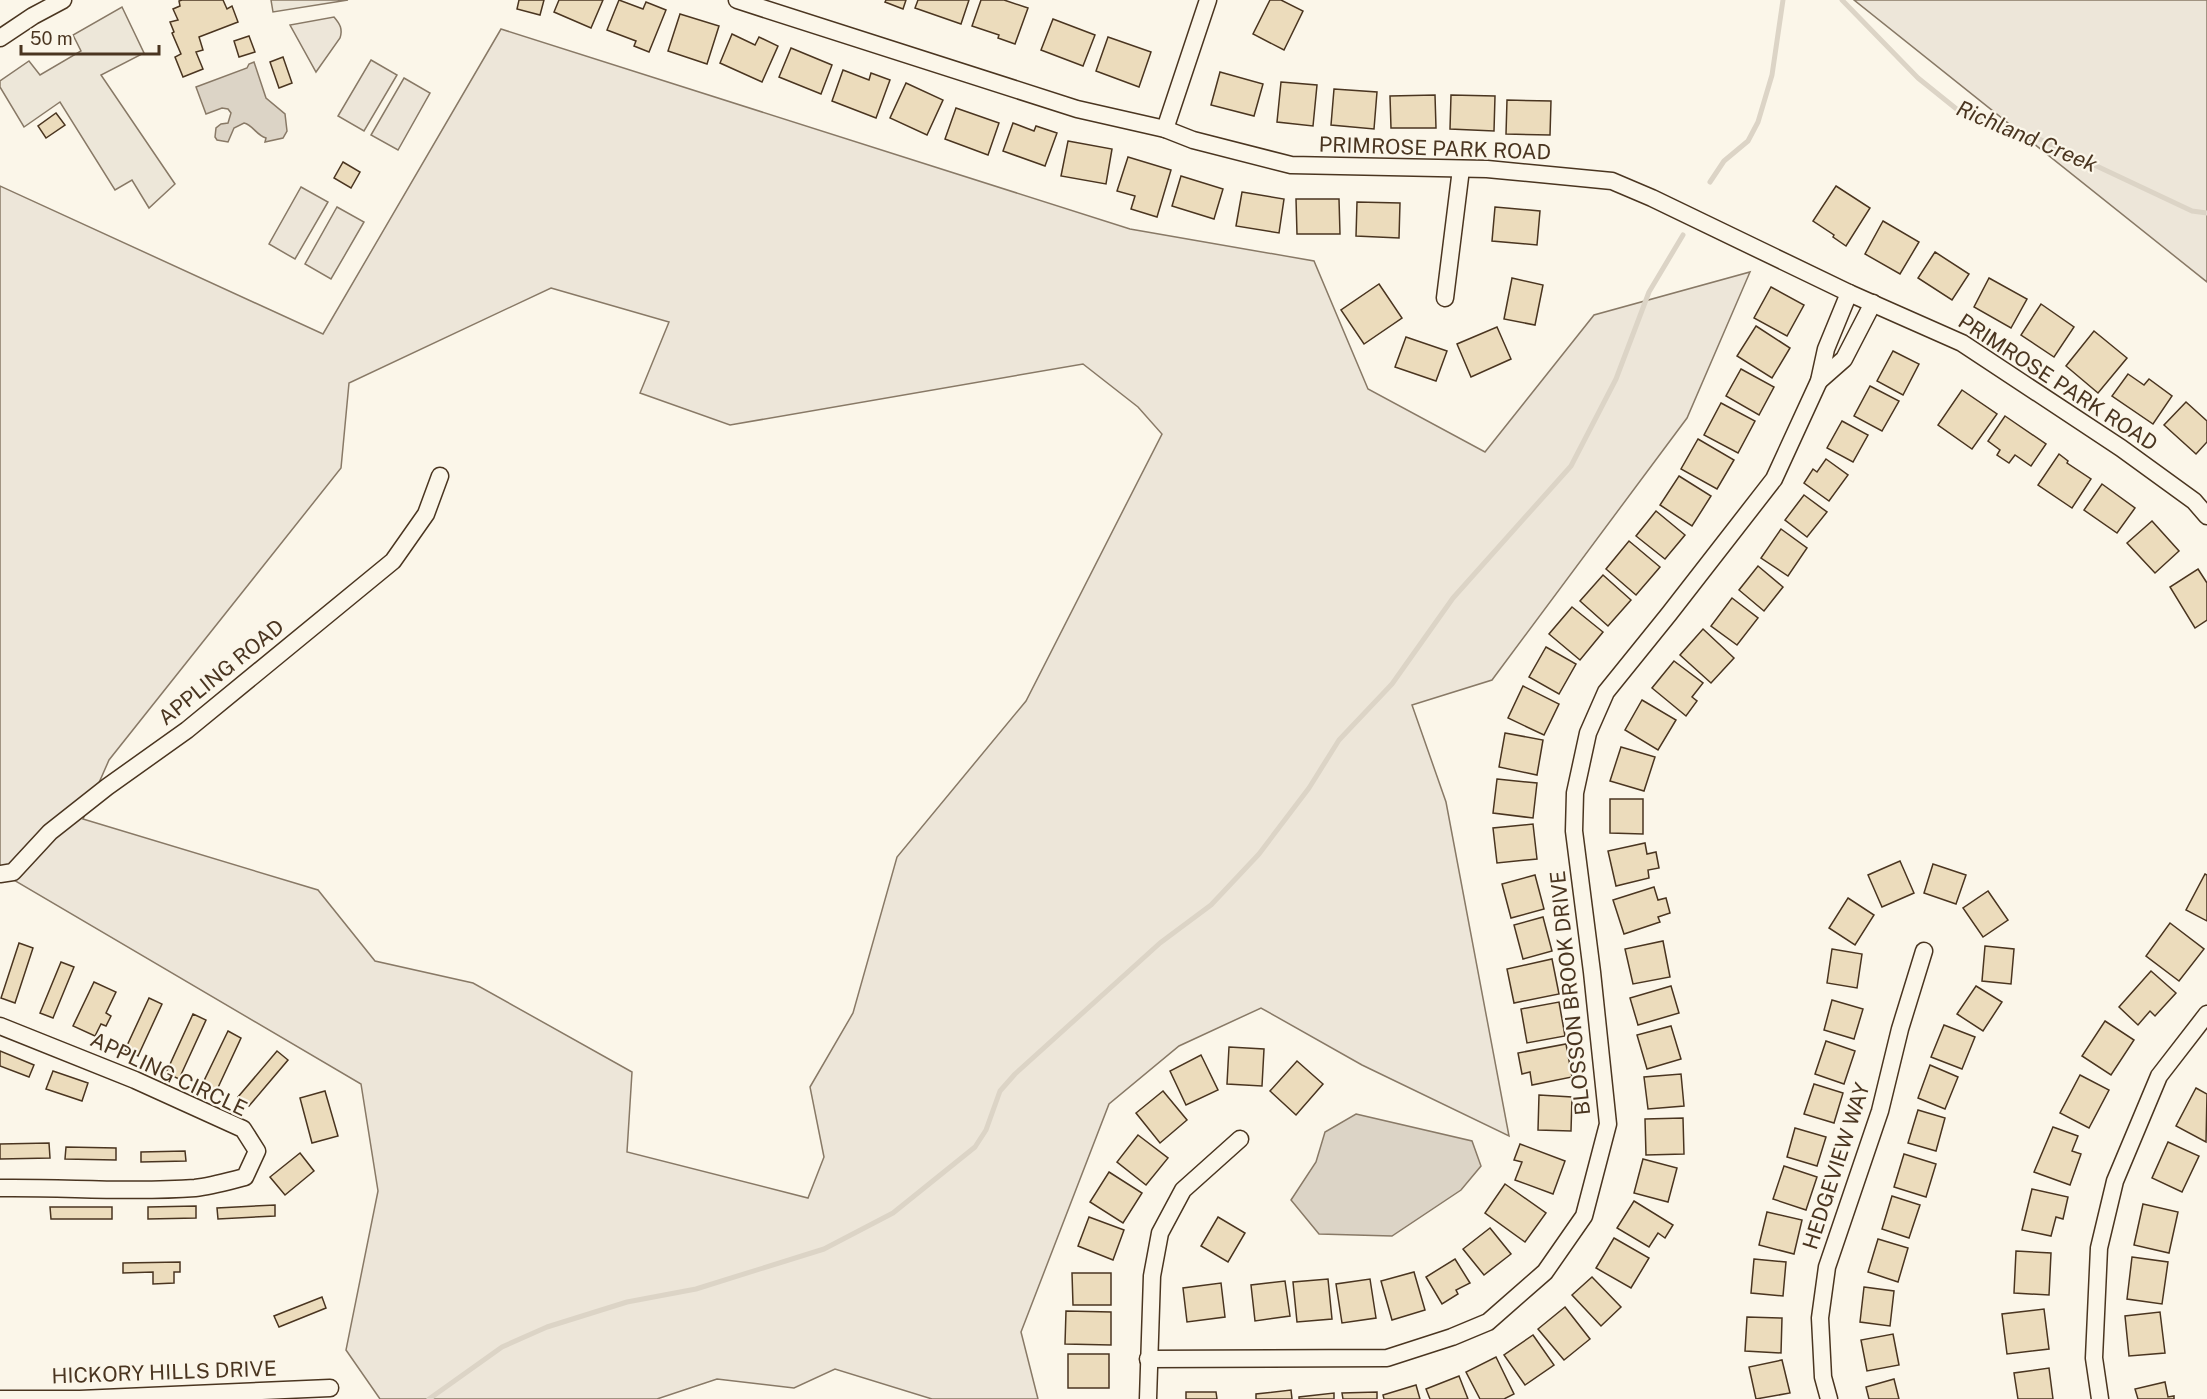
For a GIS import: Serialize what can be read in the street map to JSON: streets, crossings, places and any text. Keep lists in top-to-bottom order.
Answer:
{
  "streets": {
    "street": [
      "PRIMROSE PARK ROAD",
      "APPLING ROAD",
      "BLOSSON BROOK DRIVE",
      "APPLING CIRCLE",
      "HEDGEVIEW WAY",
      "HICKORY HILLS DRIVE"
    ]
  },
  "crossings": [
    ["PRIMROSE PARK ROAD", "BLOSSON BROOK DRIVE"]
  ],
  "water": ["Richland Creek"],
  "scale_bar": "50 m"
}
